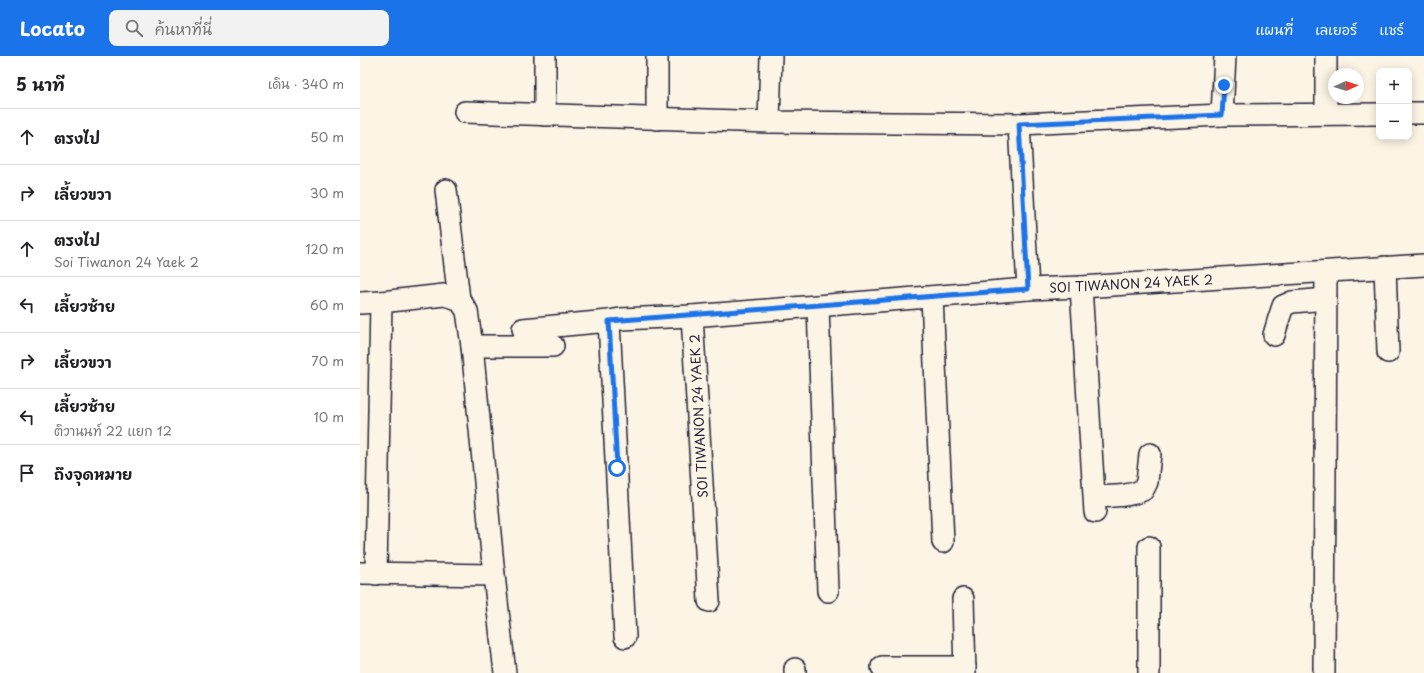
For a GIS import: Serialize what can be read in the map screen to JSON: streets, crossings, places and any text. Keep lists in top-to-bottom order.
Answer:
{
  "streets": {
    "street": ["SOI TIWANON 24 YAEK 2"]
  },
  "north": "right",
  "page": {
    "header": "Locato",
    "search": "ค้นหาที่นี่",
    "nav": ["แผนที่", "เลเยอร์", "แชร์"],
    "heading": ["5 นาที", "เดิน · 340 m"],
    "map_buttons": ["+", "−"],
    "list": [
      ["ตรงไป", "50 m"],
      ["เลี้ยวขวา", "30 m"],
      ["ตรงไป", "Soi Tiwanon 24 Yaek 2", "120 m"],
      ["เลี้ยวซ้าย", "60 m"],
      ["เลี้ยวขวา", "70 m"],
      ["เลี้ยวซ้าย", "ติวานนท์ 22 แยก 12", "10 m"],
      "ถึงจุดหมาย"
    ]
  }
}
